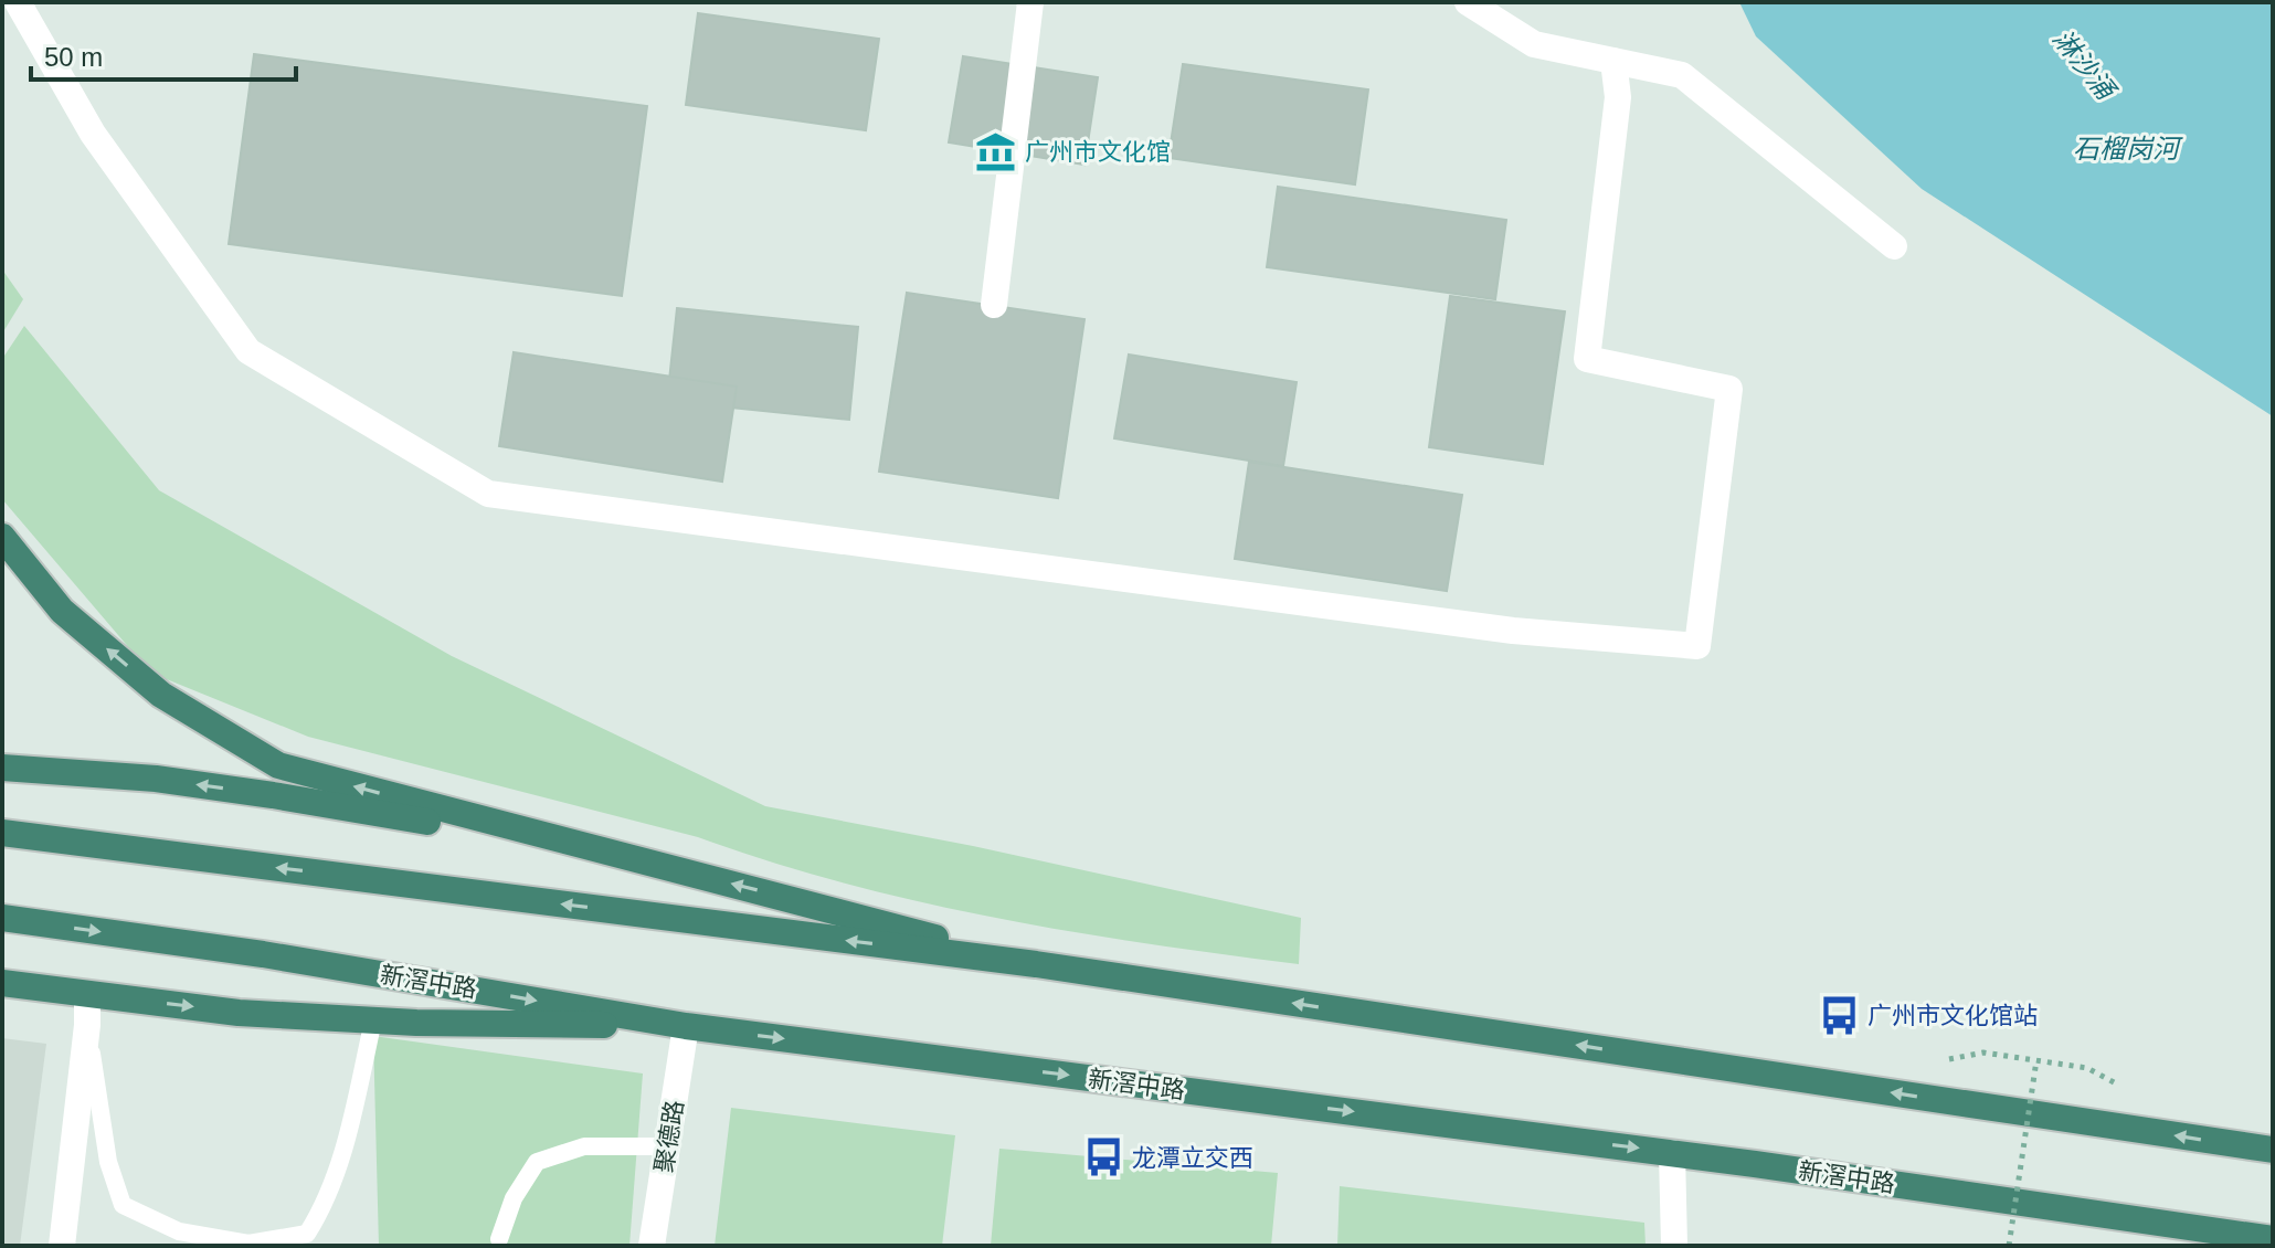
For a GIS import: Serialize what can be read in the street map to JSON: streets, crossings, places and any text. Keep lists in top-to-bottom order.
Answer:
{
  "streets": {
    "highway": ["新滘中路"],
    "street": ["聚德路"]
  },
  "crossings": [
    ["新滘中路", "聚德路"]
  ],
  "water": ["淋沙涌", "石榴岗河"],
  "places": {
    "museum": ["广州市文化馆"],
    "bus stop": ["广州市文化馆站", "龙潭立交西"]
  },
  "scale_bar": "50 m"
}
